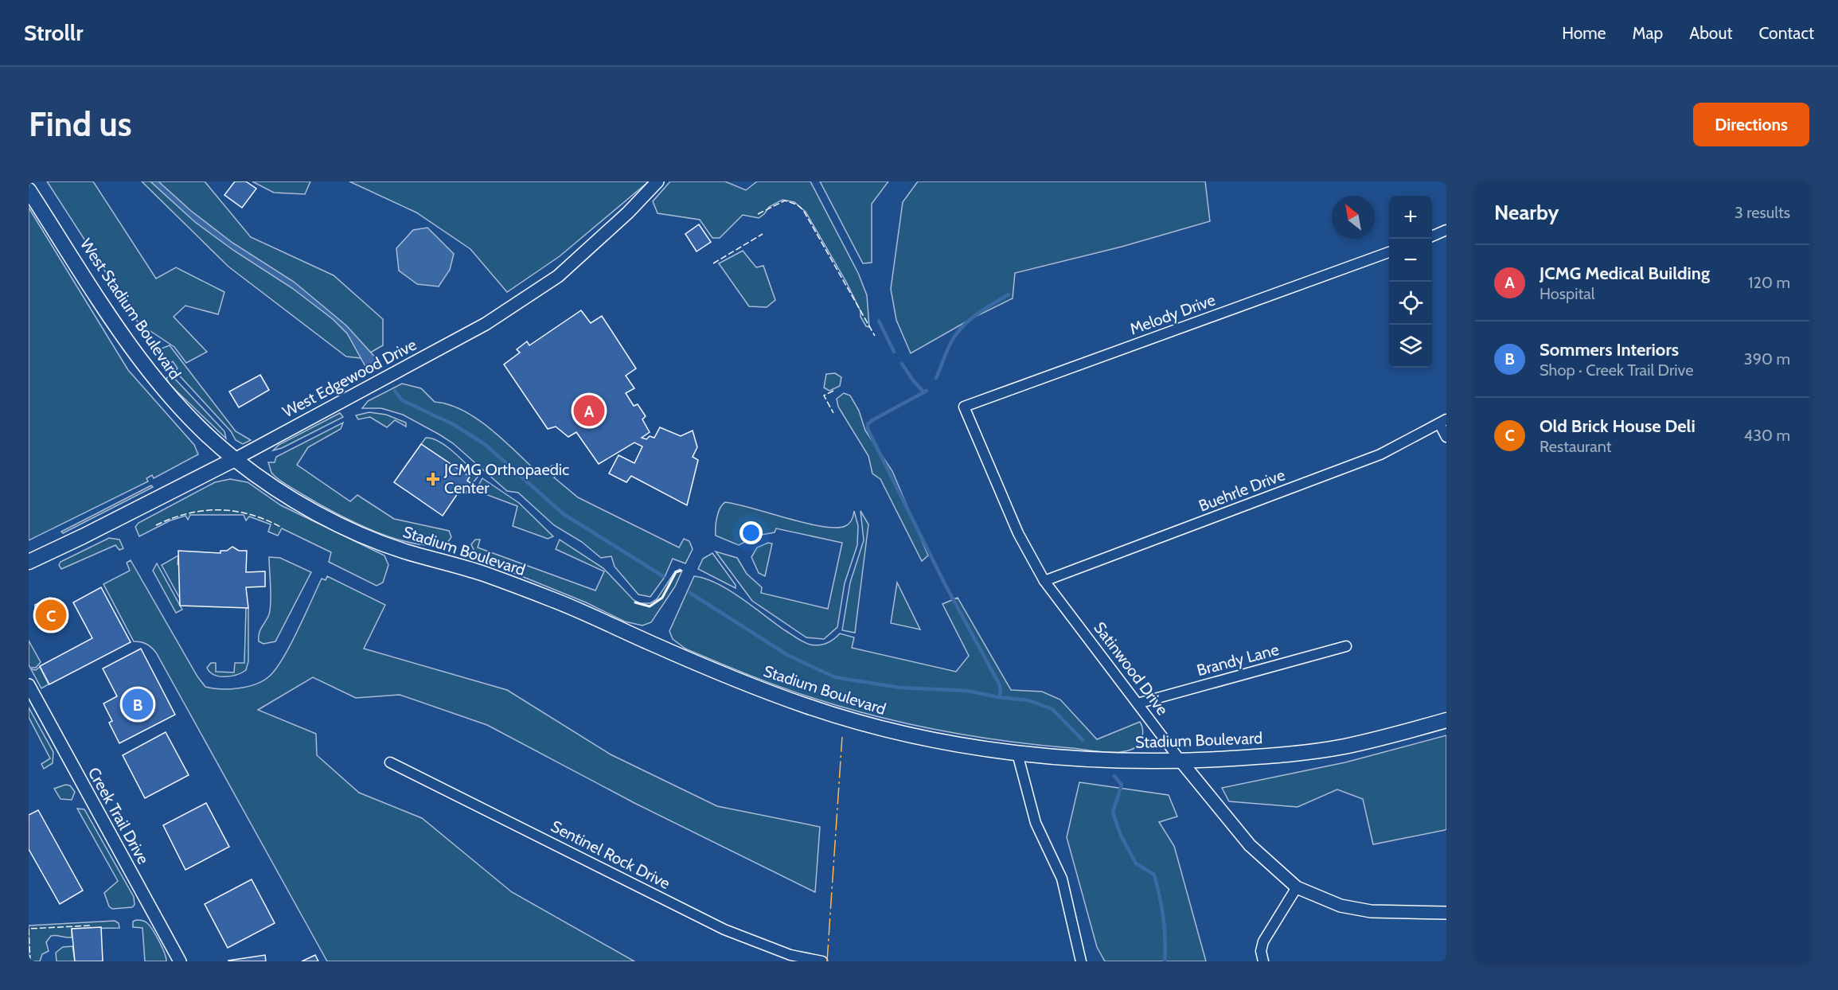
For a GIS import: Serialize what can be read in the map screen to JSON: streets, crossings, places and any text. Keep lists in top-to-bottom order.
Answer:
{
  "streets": {
    "main road": ["West Stadium Boulevard", "West Edgewood Drive", "Stadium Boulevard"],
    "street": [
      "Melody Drive",
      "Buehrle Drive",
      "Brandy Lane",
      "Satinwood Drive",
      "Creek Trail Drive",
      "Sentinel Rock Drive"
    ]
  },
  "crossings": [
    ["West Stadium Boulevard", "West Edgewood Drive"],
    ["West Stadium Boulevard", "Stadium Boulevard"],
    ["Melody Drive", "Satinwood Drive"],
    ["West Edgewood Drive", "Stadium Boulevard"],
    ["Buehrle Drive", "Satinwood Drive"],
    ["Stadium Boulevard", "Satinwood Drive"],
    ["Brandy Lane", "Satinwood Drive"]
  ],
  "places": {
    "health": ["JCMG Orthopaedic Center"]
  },
  "north": "top left",
  "page": {
    "header": "Strollr",
    "nav": [
      "Home",
      "Map",
      "About",
      "Contact"
    ],
    "buttons": "Directions",
    "title": "Find us",
    "heading": ["Nearby", "3 results"],
    "map_buttons": ["+", "−"],
    "list": [
      {
        "mark": "A",
        "name": "JCMG Medical Building",
        "note": "Hospital",
        "value": "120 m"
      },
      {
        "mark": "B",
        "name": "Sommers Interiors",
        "note": "Shop · Creek Trail Drive",
        "value": "390 m"
      },
      {
        "mark": "C",
        "name": "Old Brick House Deli",
        "note": "Restaurant",
        "value": "430 m"
      }
    ],
    "pins": ["A", "C", "B"]
  }
}
